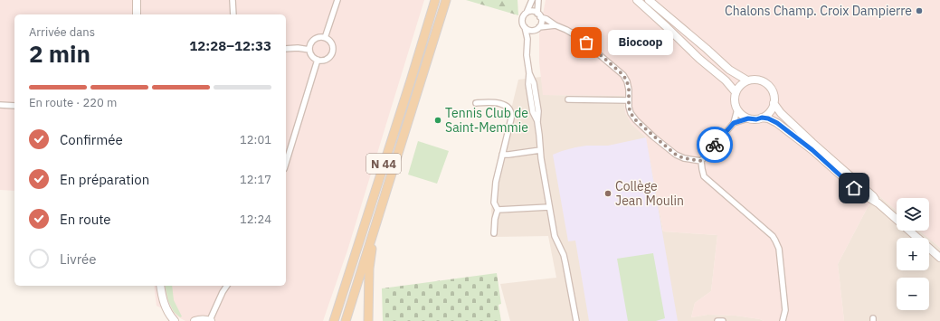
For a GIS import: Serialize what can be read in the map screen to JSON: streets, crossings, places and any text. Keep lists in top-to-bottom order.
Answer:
{
  "streets": {
    "main road": ["N 44"]
  },
  "places": [
    "Chalons Champ. Croix Dampierre",
    "Biocoop",
    "Tennis Club de Saint-Memmie",
    "Collège Jean Moulin"
  ],
  "page": {
    "heading": ["2 min", "Arrivée dans", "12:28–12:33"],
    "bubble": "Biocoop",
    "bar": "En route · 220 m",
    "list": [
      ["Confirmée", "12:01"],
      ["En préparation", "12:17"],
      ["En route", "12:24"],
      "Livrée"
    ],
    "map_buttons": ["+", "−"]
  }
}
